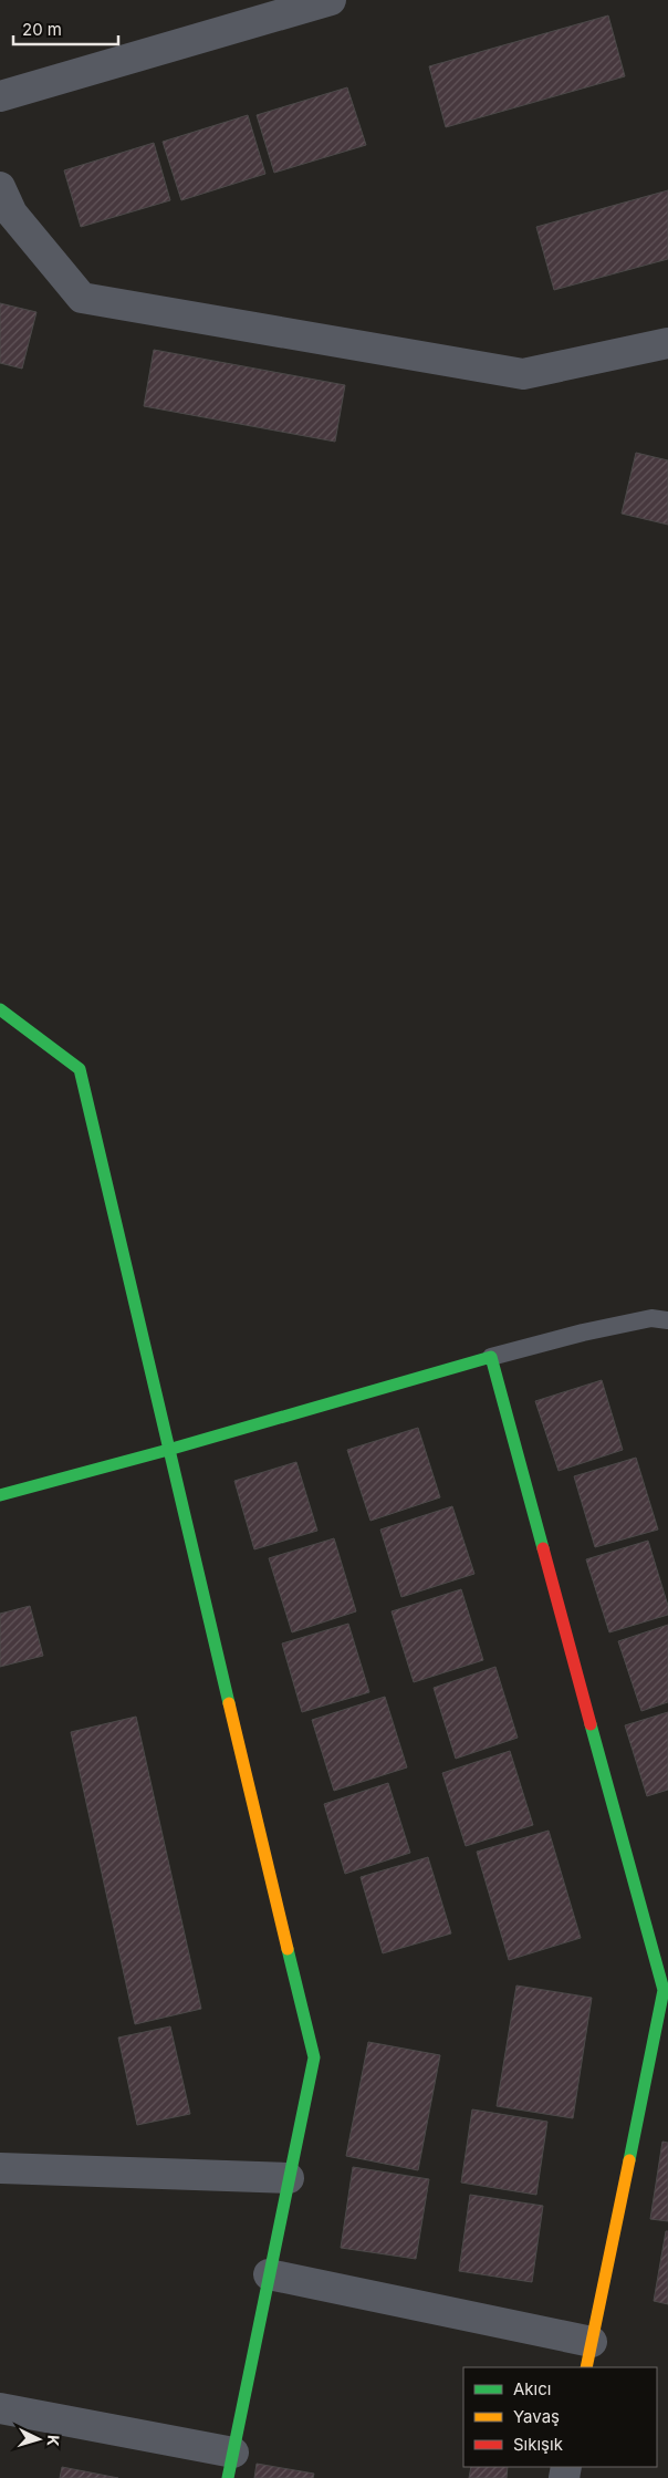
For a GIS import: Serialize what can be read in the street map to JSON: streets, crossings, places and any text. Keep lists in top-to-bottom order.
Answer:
{
  "legend": ["Akıcı", "Yavaş", "Sıkışık"],
  "scale_bar": "20 m",
  "north": "right"
}
